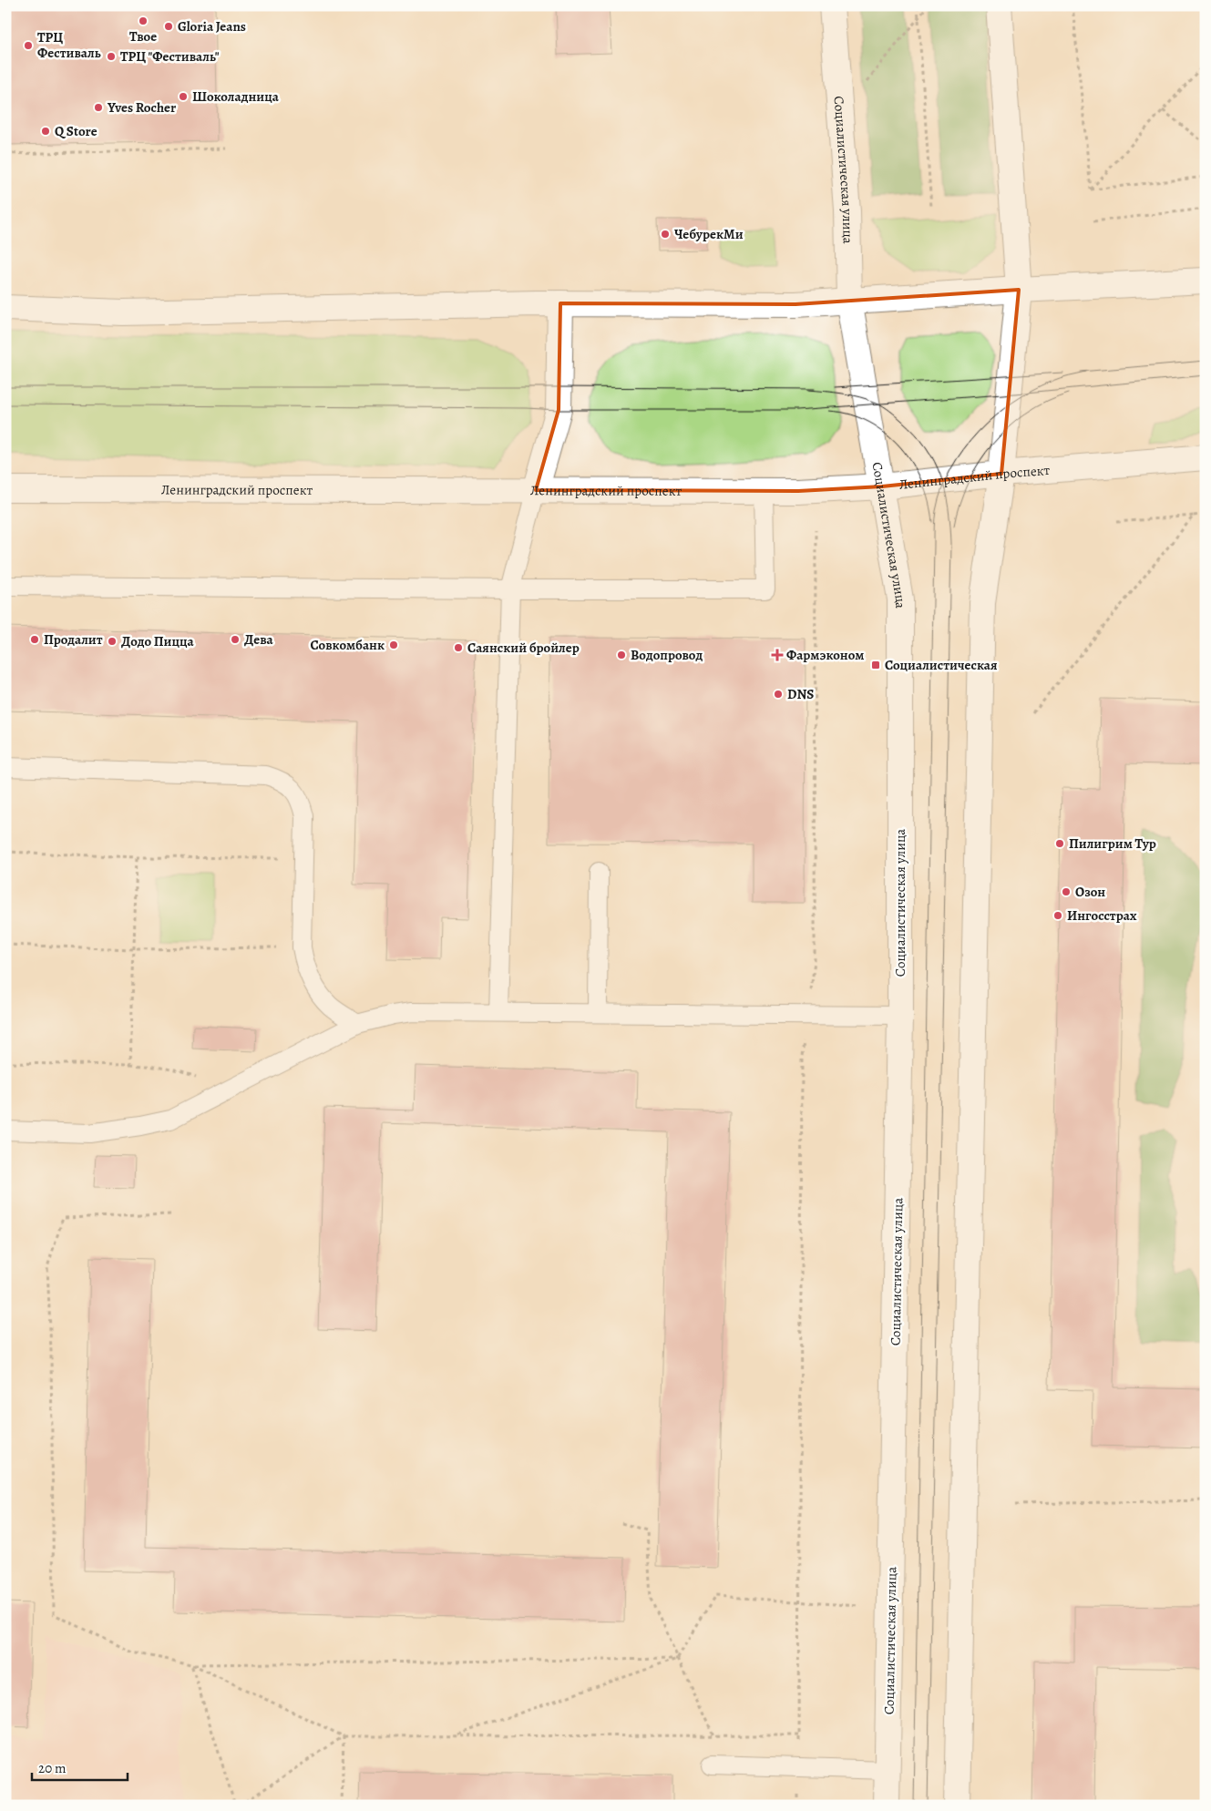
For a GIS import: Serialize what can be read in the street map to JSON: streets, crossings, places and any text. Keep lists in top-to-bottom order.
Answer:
{
  "streets": {
    "street": ["Социалистическая улица", "Ленинградский проспект"]
  },
  "crossings": [
    ["Социалистическая улица", "Ленинградский проспект"]
  ],
  "places": {
    "other": [
      "Твое",
      "Gloria Jeans",
      "ТРЦ Фестиваль",
      "ТРЦ \"Фестиваль\"",
      "Шоколадница",
      "Yves Rocher",
      "Q Store",
      "ЧебурекМи",
      "Продалит",
      "Дева",
      "Додо Пицца",
      "Совкомбанк",
      "Саянский бройлер",
      "Водопровод",
      "DNS",
      "Пилигрим Тур",
      "Озон",
      "Ингосстрах"
    ],
    "health": ["Фармэконом"],
    "transit": ["Социалистическая"]
  },
  "scale_bar": "20 m"
}
